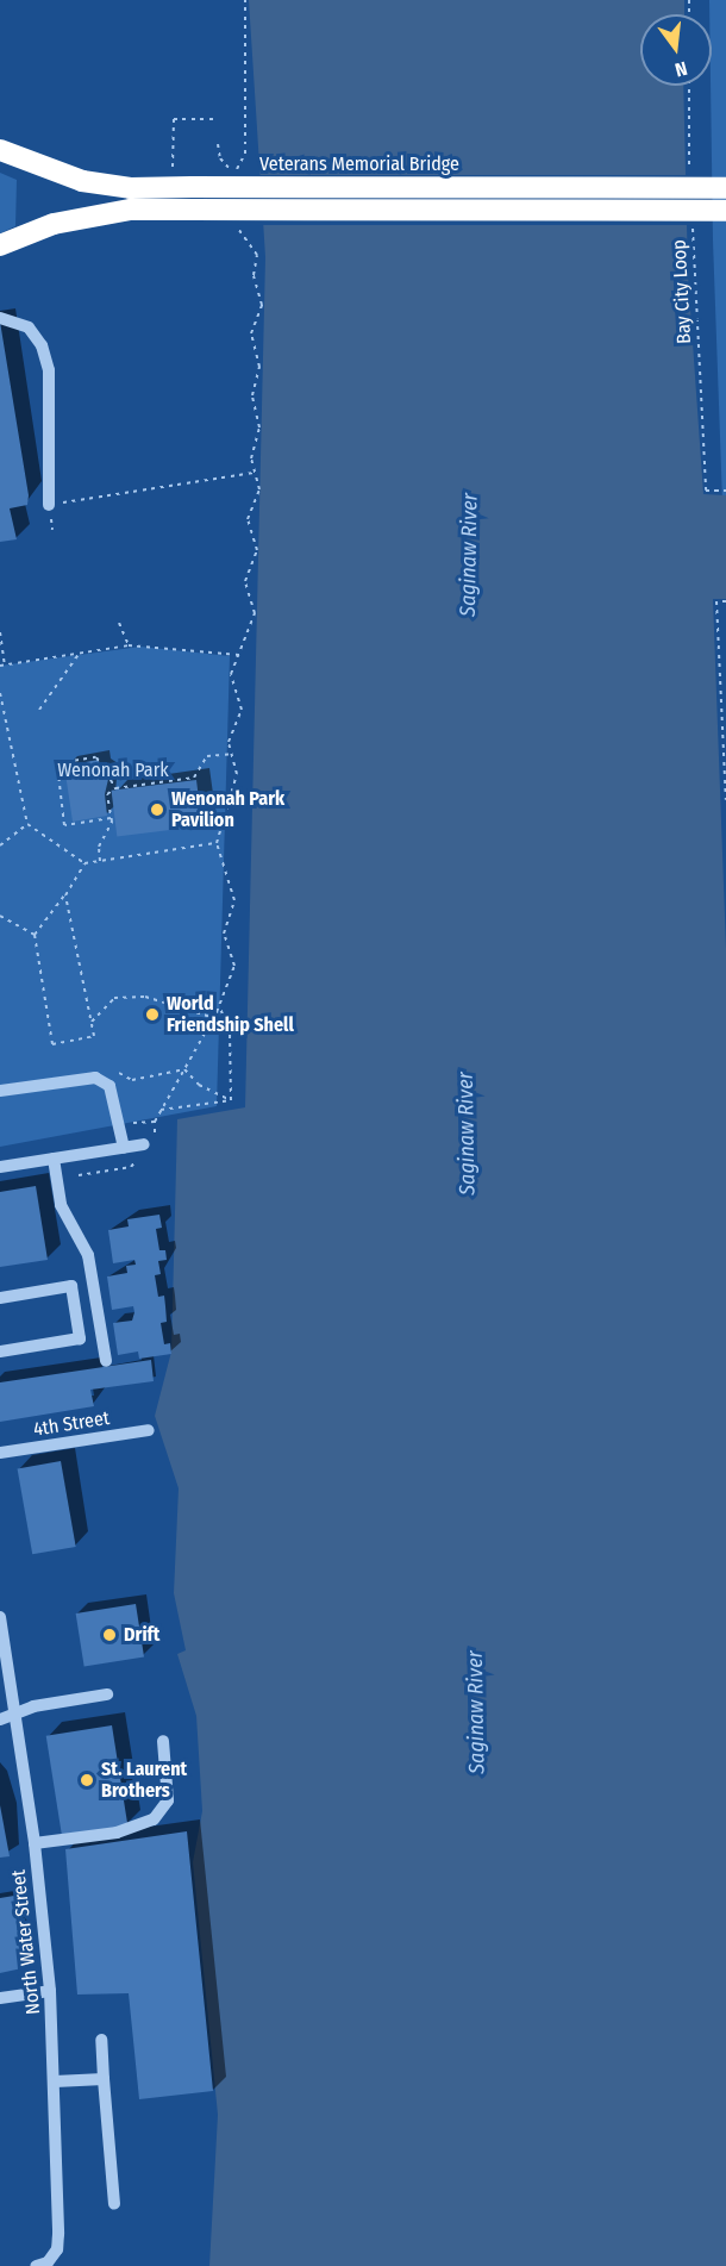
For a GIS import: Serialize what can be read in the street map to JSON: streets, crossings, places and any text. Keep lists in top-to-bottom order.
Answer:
{
  "streets": {
    "highway": ["Veterans Memorial Bridge"],
    "street": ["4th Street", "North Water Street"],
    "path": ["Bay City Loop"]
  },
  "water": ["Saginaw River"],
  "parks": ["Wenonah Park"],
  "places": [
    "Wenonah Park Pavilion",
    "World Friendship Shell",
    "Drift",
    "St. Laurent Brothers"
  ],
  "north": "bottom"
}
